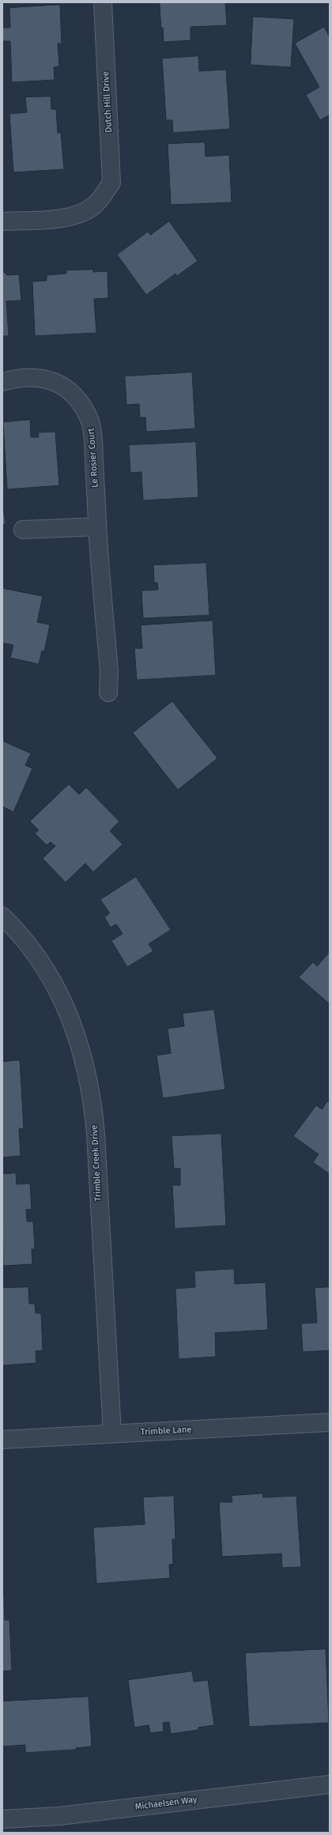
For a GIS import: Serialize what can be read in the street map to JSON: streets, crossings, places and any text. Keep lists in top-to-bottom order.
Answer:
{
  "streets": {
    "street": [
      "Dutch Hill Drive",
      "Le Rosier Court",
      "Trimble Creek Drive",
      "Trimble Lane",
      "Michaelsen Way"
    ]
  },
  "crossings": [
    ["Trimble Creek Drive", "Trimble Lane"]
  ]
}
